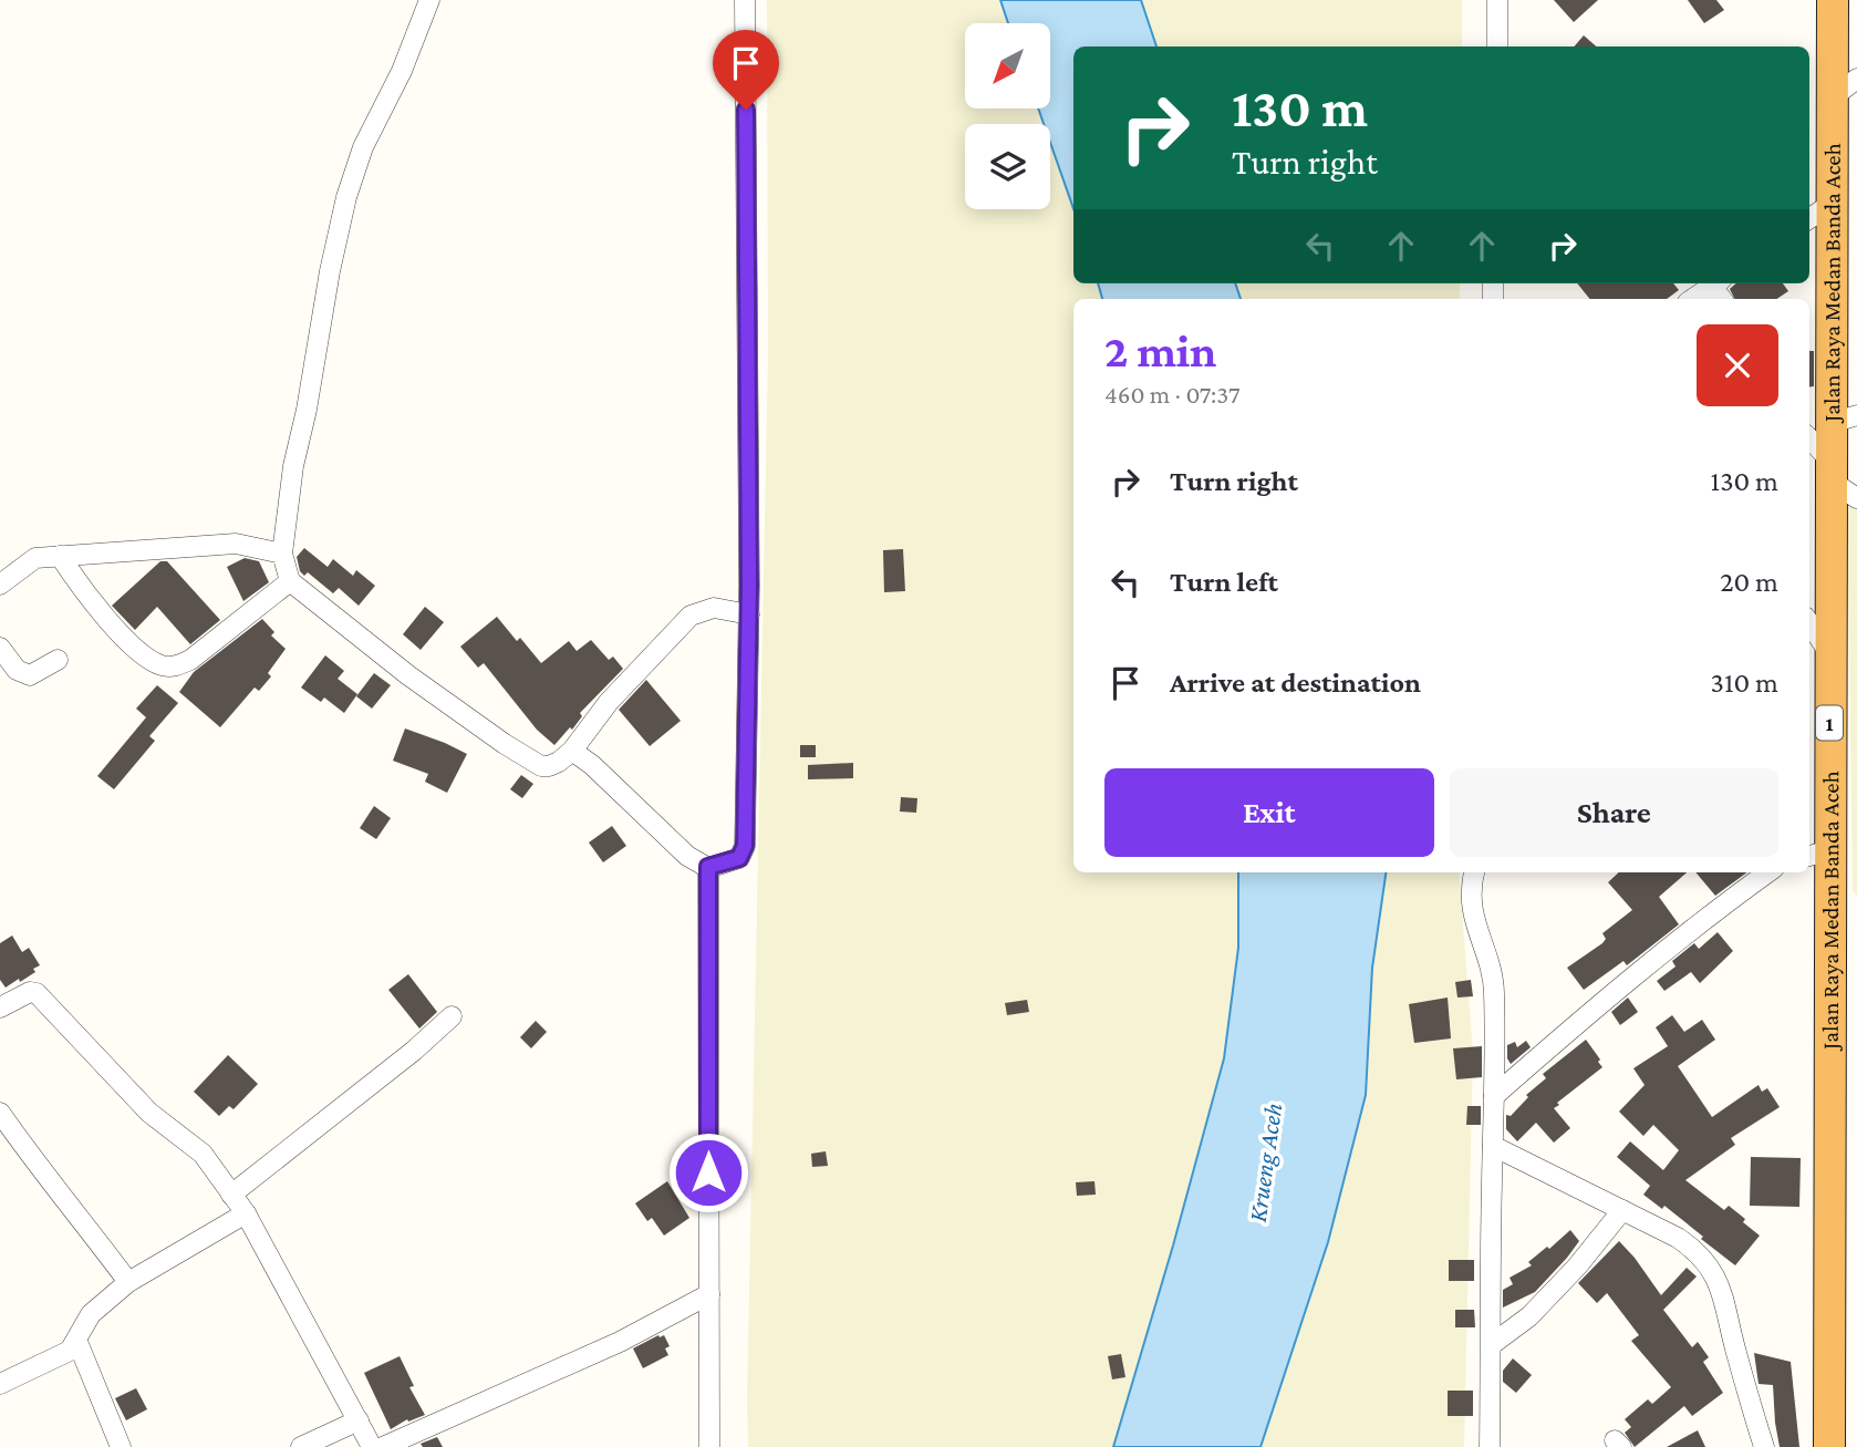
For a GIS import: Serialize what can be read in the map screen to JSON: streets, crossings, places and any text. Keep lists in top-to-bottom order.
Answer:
{
  "streets": {
    "highway": ["Jalan Raya Medan Banda Aceh", "1"]
  },
  "water": ["Krueng Aceh"],
  "north": "bottom left",
  "page": {
    "turn": ["130 m", "Turn right"],
    "heading": ["2 min", "460 m · 07:37"],
    "list": [
      {
        "name": "Turn right",
        "value": "130 m"
      },
      {
        "name": "Turn left",
        "value": "20 m"
      },
      {
        "name": "Arrive at destination",
        "value": "310 m"
      }
    ],
    "buttons": ["Exit", "Share"]
  }
}
